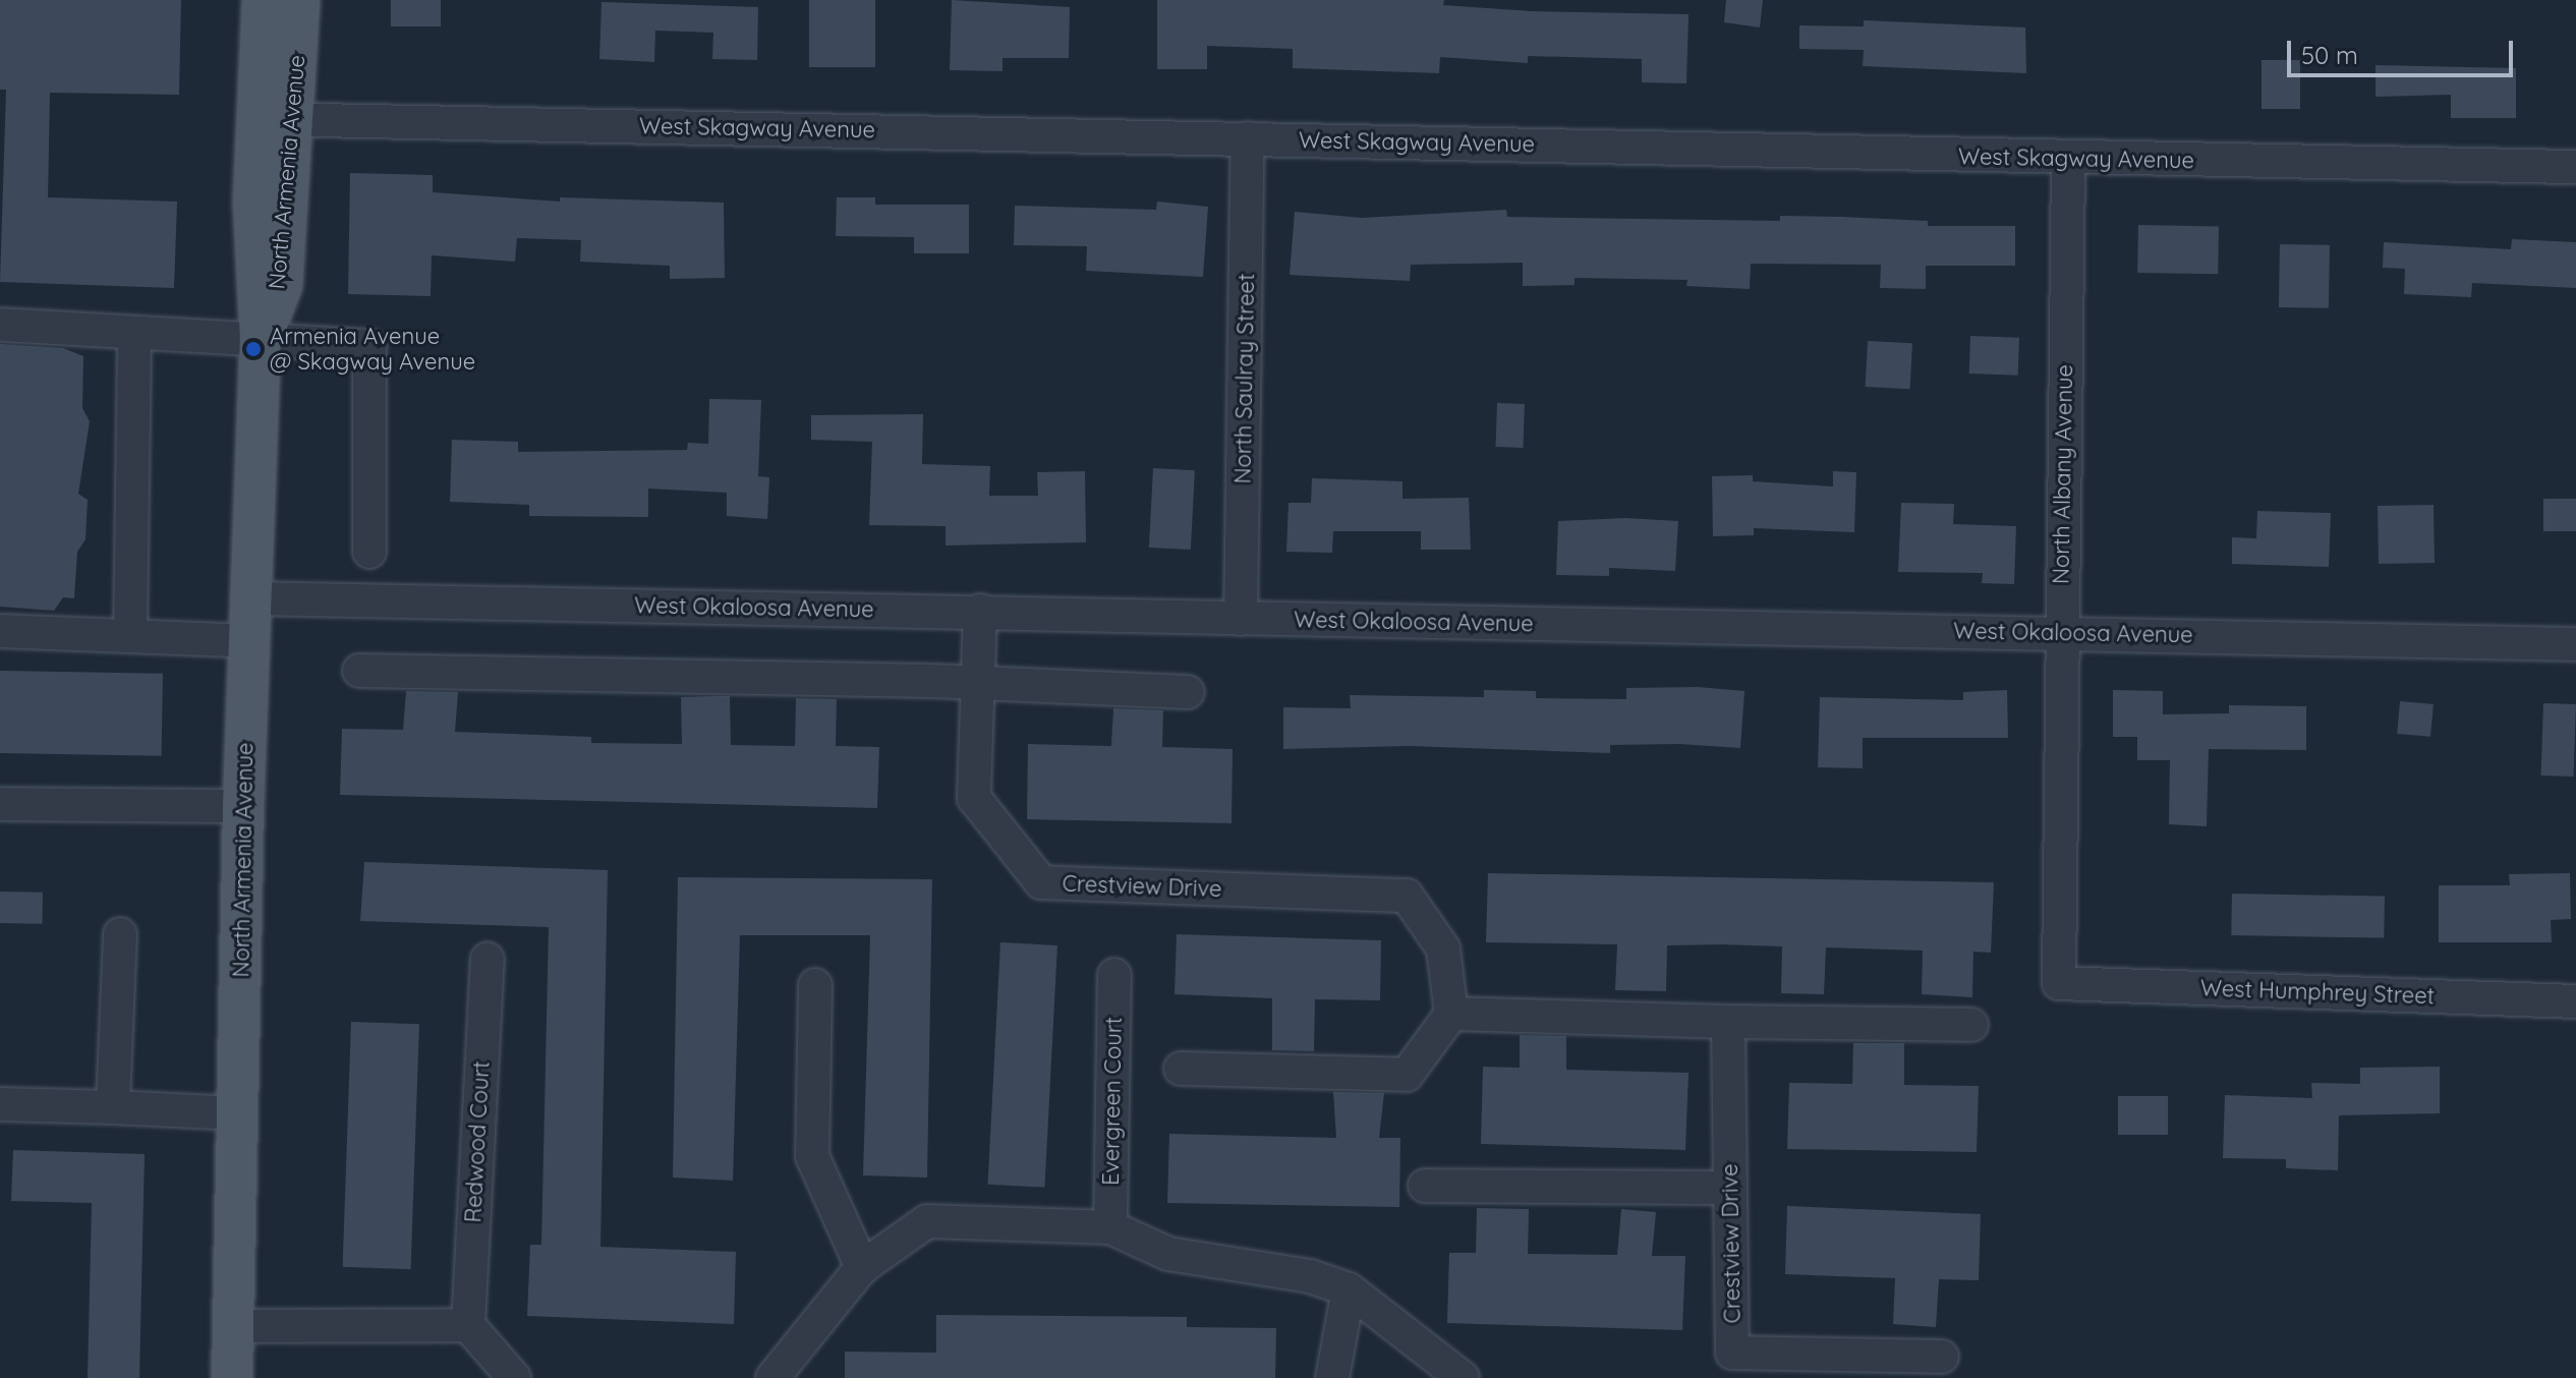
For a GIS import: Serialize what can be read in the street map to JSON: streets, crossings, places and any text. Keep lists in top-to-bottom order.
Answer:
{
  "streets": {
    "main road": ["North Armenia Avenue"],
    "street": [
      "West Skagway Avenue",
      "North Saulray Street",
      "North Albany Avenue",
      "West Okaloosa Avenue",
      "Crestview Drive",
      "West Humphrey Street",
      "Evergreen Court",
      "Redwood Court"
    ]
  },
  "crossings": [
    ["West Skagway Avenue", "North Armenia Avenue"],
    ["West Skagway Avenue", "North Saulray Street"],
    ["West Skagway Avenue", "North Albany Avenue"],
    ["North Armenia Avenue", "West Okaloosa Avenue"],
    ["North Saulray Street", "West Okaloosa Avenue"],
    ["North Albany Avenue", "West Okaloosa Avenue"],
    ["North Albany Avenue", "West Humphrey Street"],
    ["West Okaloosa Avenue", "Crestview Drive"]
  ],
  "places": ["Armenia Avenue @ Skagway Avenue"],
  "scale_bar": "50 m"
}
